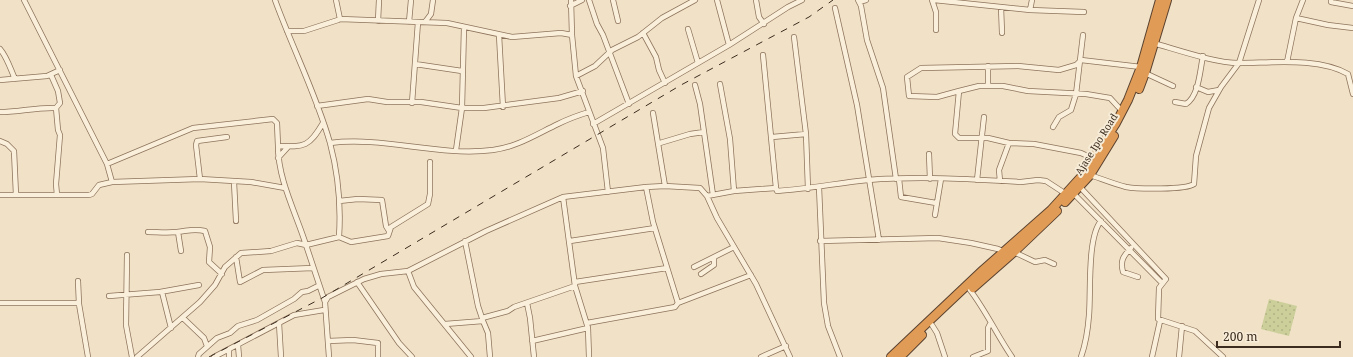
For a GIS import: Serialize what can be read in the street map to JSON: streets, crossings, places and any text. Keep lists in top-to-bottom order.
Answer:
{
  "streets": {
    "highway": ["Ajase Ipo Road"]
  },
  "scale_bar": "200 m"
}
